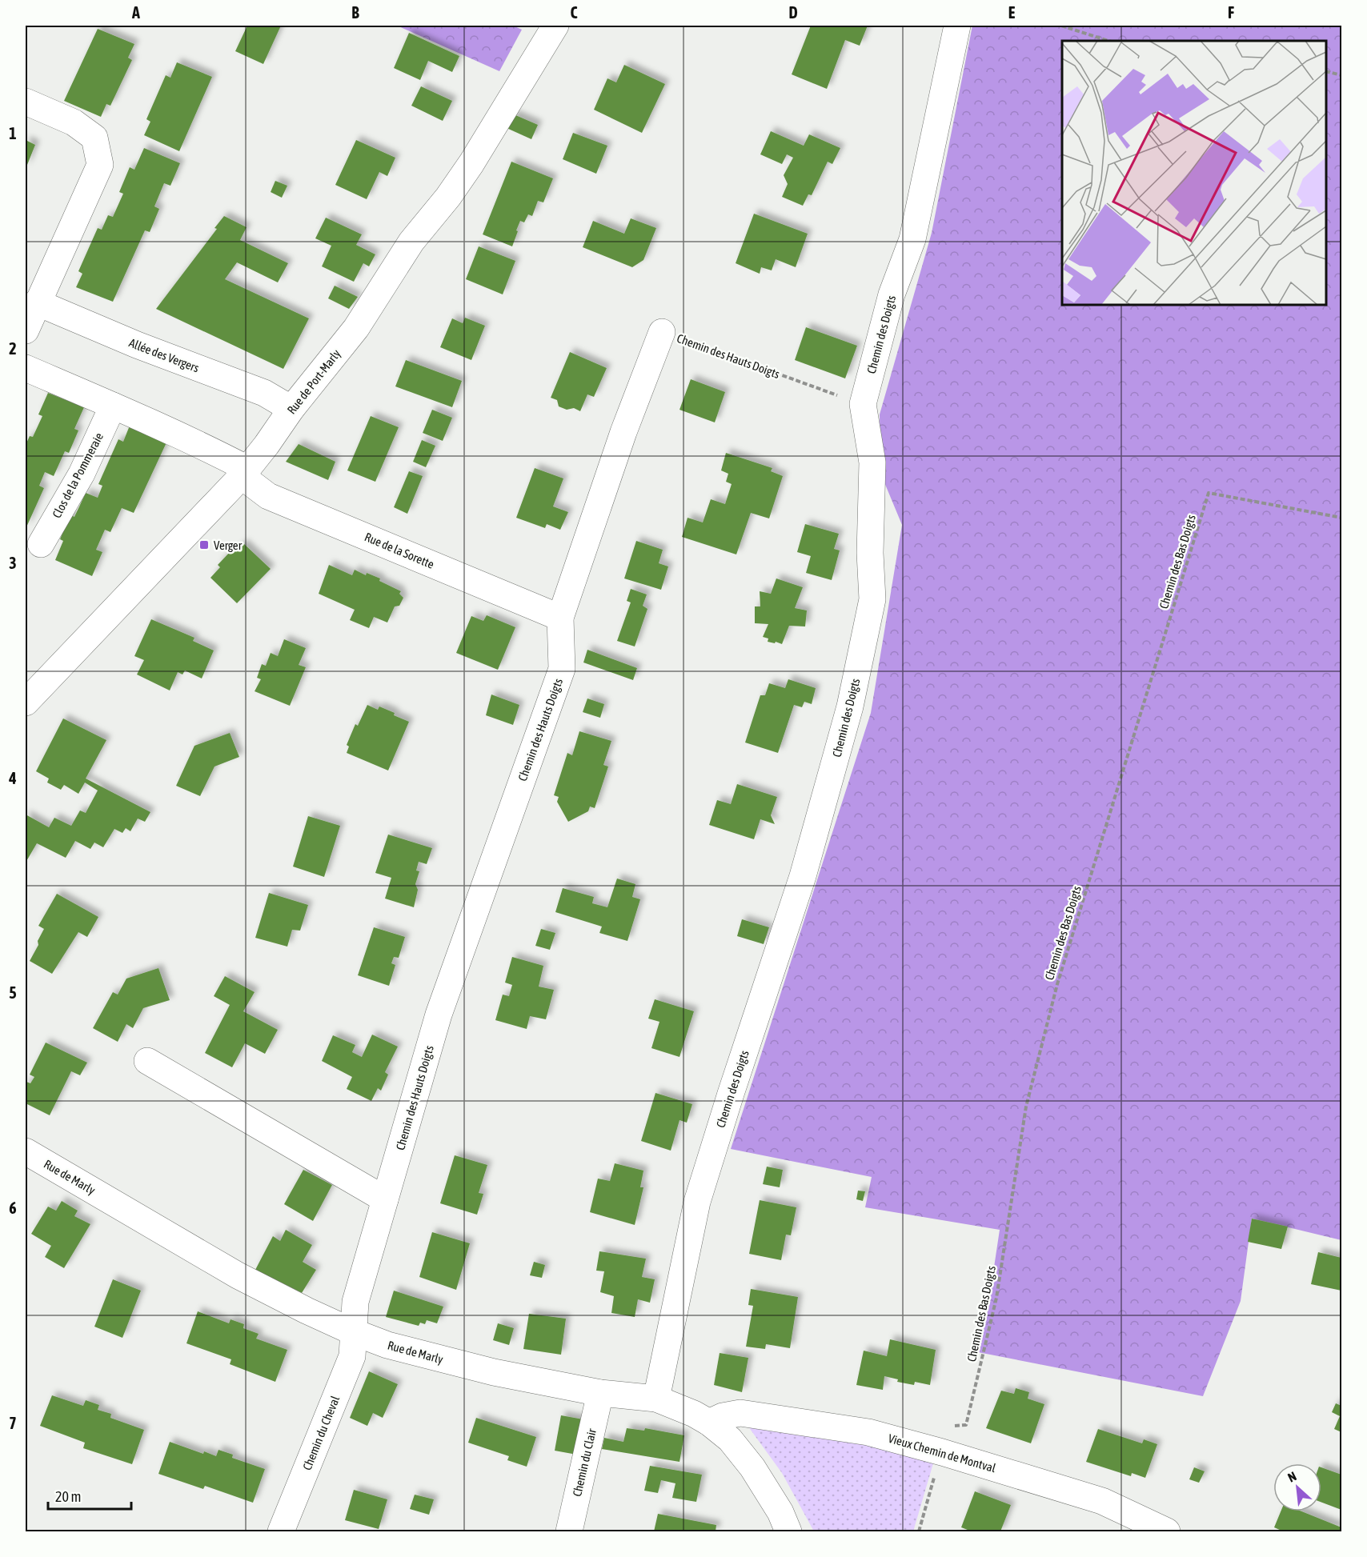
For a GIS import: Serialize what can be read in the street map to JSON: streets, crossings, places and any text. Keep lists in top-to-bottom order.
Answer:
{
  "streets": {
    "street": [
      "Chemin des Doigts",
      "Allée des Vergers",
      "Chemin des Hauts Doigts",
      "Rue de Port-Marly",
      "Clos de la Pommeraie",
      "Rue de la Sorette",
      "Rue de Marly",
      "Chemin du Cheval",
      "Vieux Chemin de Montval",
      "Chemin du Clair"
    ],
    "path": ["Chemin des Bas Doigts"]
  },
  "crossings": [
    ["Chemin des Doigts", "Chemin des Hauts Doigts"],
    ["Chemin des Doigts", "Rue de Marly"],
    ["Allée des Vergers", "Rue de Port-Marly"],
    ["Chemin des Hauts Doigts", "Rue de la Sorette"],
    ["Chemin des Hauts Doigts", "Rue de Marly"],
    ["Chemin des Hauts Doigts", "Chemin du Cheval"],
    ["Rue de Port-Marly", "Rue de la Sorette"],
    ["Rue de Marly", "Chemin du Cheval"],
    ["Rue de Marly", "Vieux Chemin de Montval"],
    ["Rue de Marly", "Chemin du Clair"]
  ],
  "places": {
    "transit": ["Verger"]
  },
  "scale_bar": "20 m",
  "north": "top left",
  "grid": {
    "columns": [
      "A",
      "B",
      "C",
      "D",
      "E",
      "F"
    ],
    "rows": [
      "1",
      "2",
      "3",
      "4",
      "5",
      "6",
      "7"
    ]
  }
}
